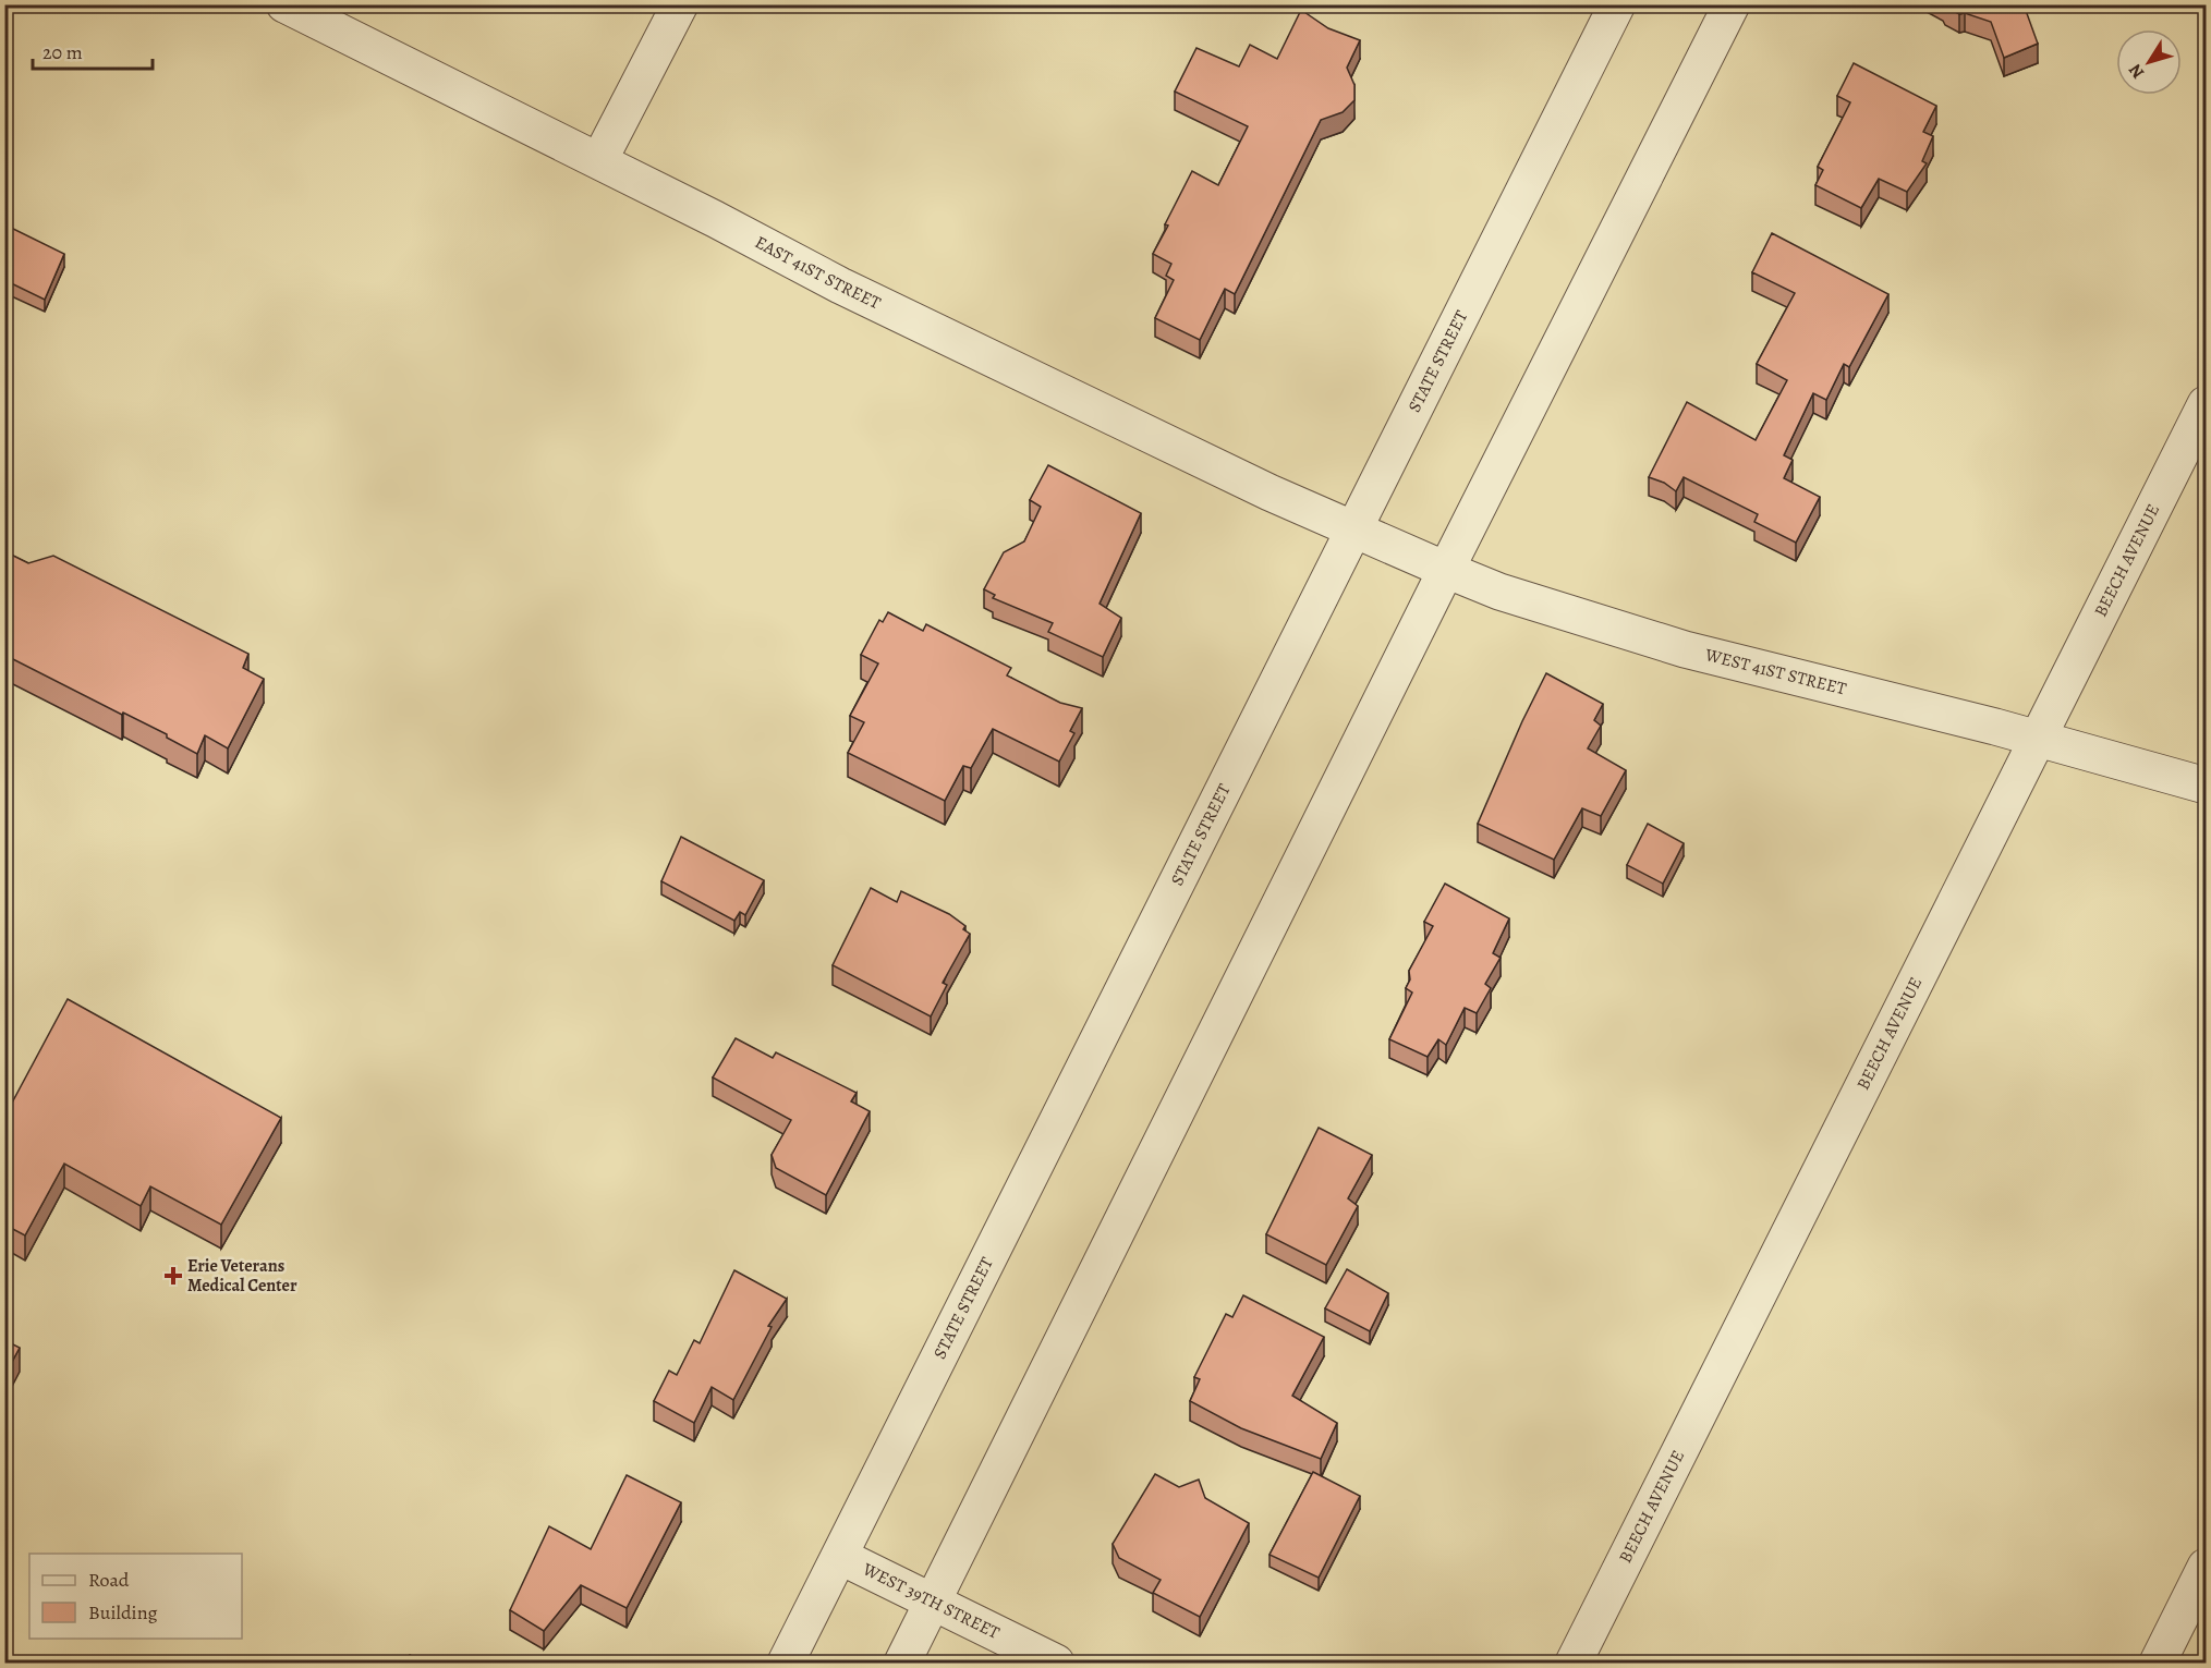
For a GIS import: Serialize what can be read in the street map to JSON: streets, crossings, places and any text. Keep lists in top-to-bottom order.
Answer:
{
  "streets": {
    "street": [
      "EAST 41ST STREET",
      "STATE STREET",
      "BEECH AVENUE",
      "WEST 41ST STREET",
      "WEST 39TH STREET"
    ]
  },
  "crossings": [
    ["EAST 41ST STREET", "STATE STREET"],
    ["EAST 41ST STREET", "WEST 41ST STREET"],
    ["STATE STREET", "WEST 41ST STREET"],
    ["STATE STREET", "WEST 39TH STREET"],
    ["BEECH AVENUE", "WEST 41ST STREET"]
  ],
  "places": {
    "health": ["Erie Veterans Medical Center"]
  },
  "legend": ["Road", "Building"],
  "scale_bar": "20 m",
  "north": "bottom left"
}
